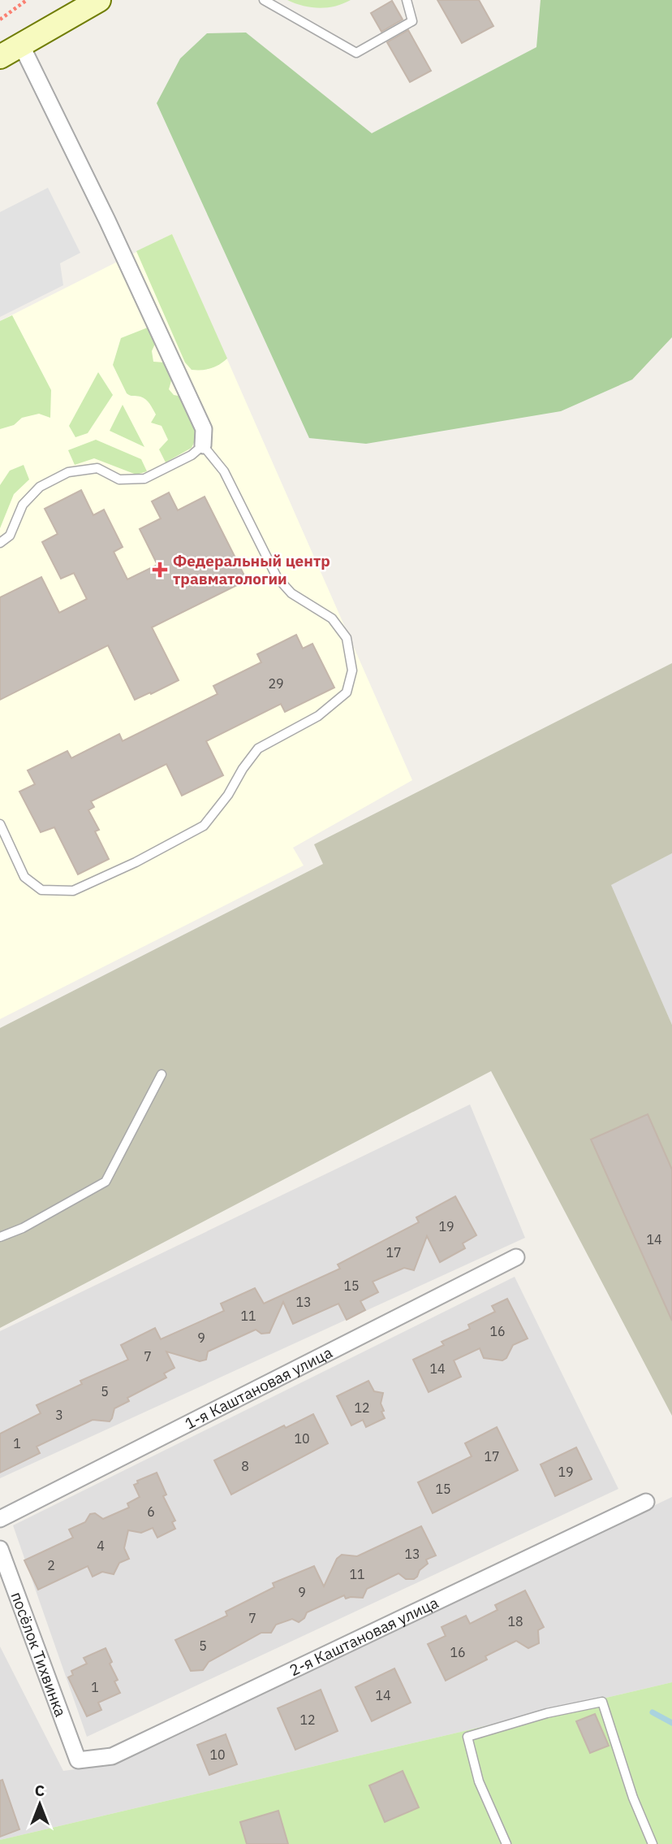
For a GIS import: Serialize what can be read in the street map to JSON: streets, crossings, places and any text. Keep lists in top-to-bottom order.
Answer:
{
  "streets": {
    "street": ["1-я Каштановая улица", "2-я Каштановая улица", "посёлок Тихвинка"]
  },
  "crossings": [
    ["2-я Каштановая улица", "посёлок Тихвинка"]
  ],
  "places": {
    "health": ["Федеральный центр травматологии"]
  },
  "house_numbers": [
    "29",
    "19",
    "14",
    "17",
    "15",
    "13",
    "11",
    "16",
    "9",
    "7",
    "14",
    "5",
    "12",
    "3",
    "10",
    "1",
    "17",
    "8",
    "19",
    "15",
    "6",
    "4",
    "13",
    "2",
    "11",
    "9",
    "7",
    "18",
    "5",
    "16",
    "1",
    "14",
    "12",
    "10"
  ],
  "north": "top"
}
